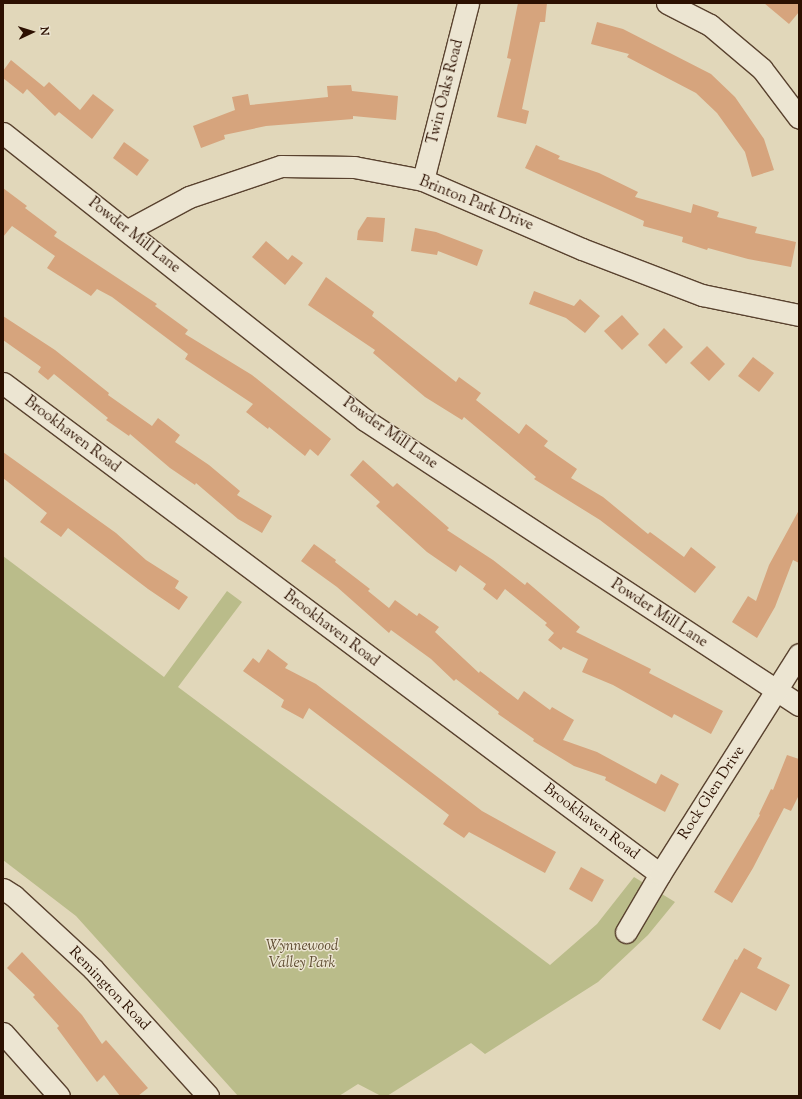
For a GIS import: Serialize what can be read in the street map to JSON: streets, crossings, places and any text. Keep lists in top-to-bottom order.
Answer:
{
  "streets": {
    "street": [
      "Twin Oaks Road",
      "Brinton Park Drive",
      "Powder Mill Lane",
      "Brookhaven Road",
      "Rock Glen Drive",
      "Remington Road"
    ]
  },
  "crossings": [
    ["Twin Oaks Road", "Brinton Park Drive"],
    ["Brinton Park Drive", "Powder Mill Lane"],
    ["Powder Mill Lane", "Rock Glen Drive"],
    ["Brookhaven Road", "Rock Glen Drive"]
  ],
  "parks": ["Wynnewood Valley Park"],
  "north": "right"
}
